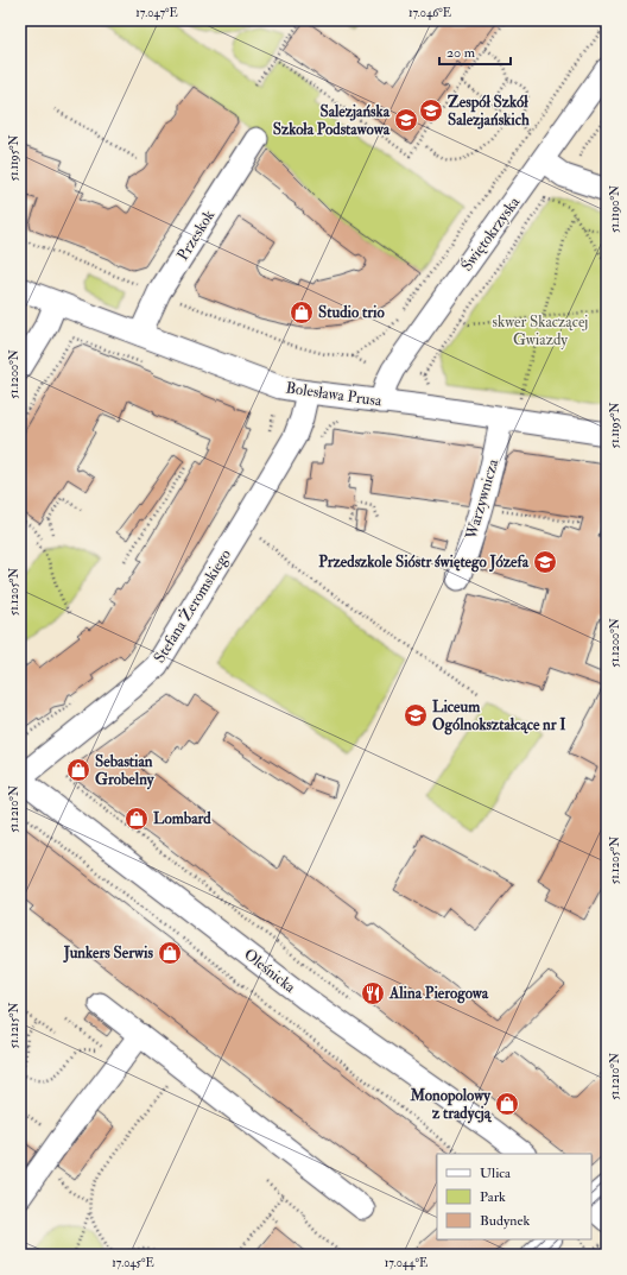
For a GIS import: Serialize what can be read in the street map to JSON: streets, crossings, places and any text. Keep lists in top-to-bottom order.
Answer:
{
  "streets": {
    "street": [
      "Świętokrzyska",
      "Przeskok",
      "Bolesława Prusa",
      "Warzywnicza",
      "Stefana Żeromskiego",
      "Oleśnicka"
    ]
  },
  "crossings": [
    ["Świętokrzyska", "Bolesława Prusa"],
    ["Przeskok", "Bolesława Prusa"],
    ["Bolesława Prusa", "Warzywnicza"],
    ["Bolesława Prusa", "Stefana Żeromskiego"],
    ["Stefana Żeromskiego", "Oleśnicka"]
  ],
  "parks": ["skwer Skaczącej Gwiazdy"],
  "places": {
    "school or university": [
      "Zespół Szkół Salezjańskich",
      "Salezjańska Szkoła Podstawowa",
      "Przedszkole Sióstr świętego Józefa",
      "Liceum Ogólnokształcące nr I"
    ],
    "shop": [
      "Studio trio",
      "Sebastian Grobelny",
      "Lombard",
      "Junkers Serwis",
      "Monopolowy z tradycją"
    ],
    "restaurant": ["Alina Pierogowa"]
  },
  "legend": ["Ulica", "Park", "Budynek"],
  "scale_bar": "20 m",
  "coordinates": [
    "17.047°E",
    "17.046°E",
    "51.1195°N",
    "51.1190°N",
    "51.1200°N",
    "51.1205°N",
    "51.1210°N",
    "51.1215°N",
    "17.045°E",
    "17.044°E"
  ]
}
